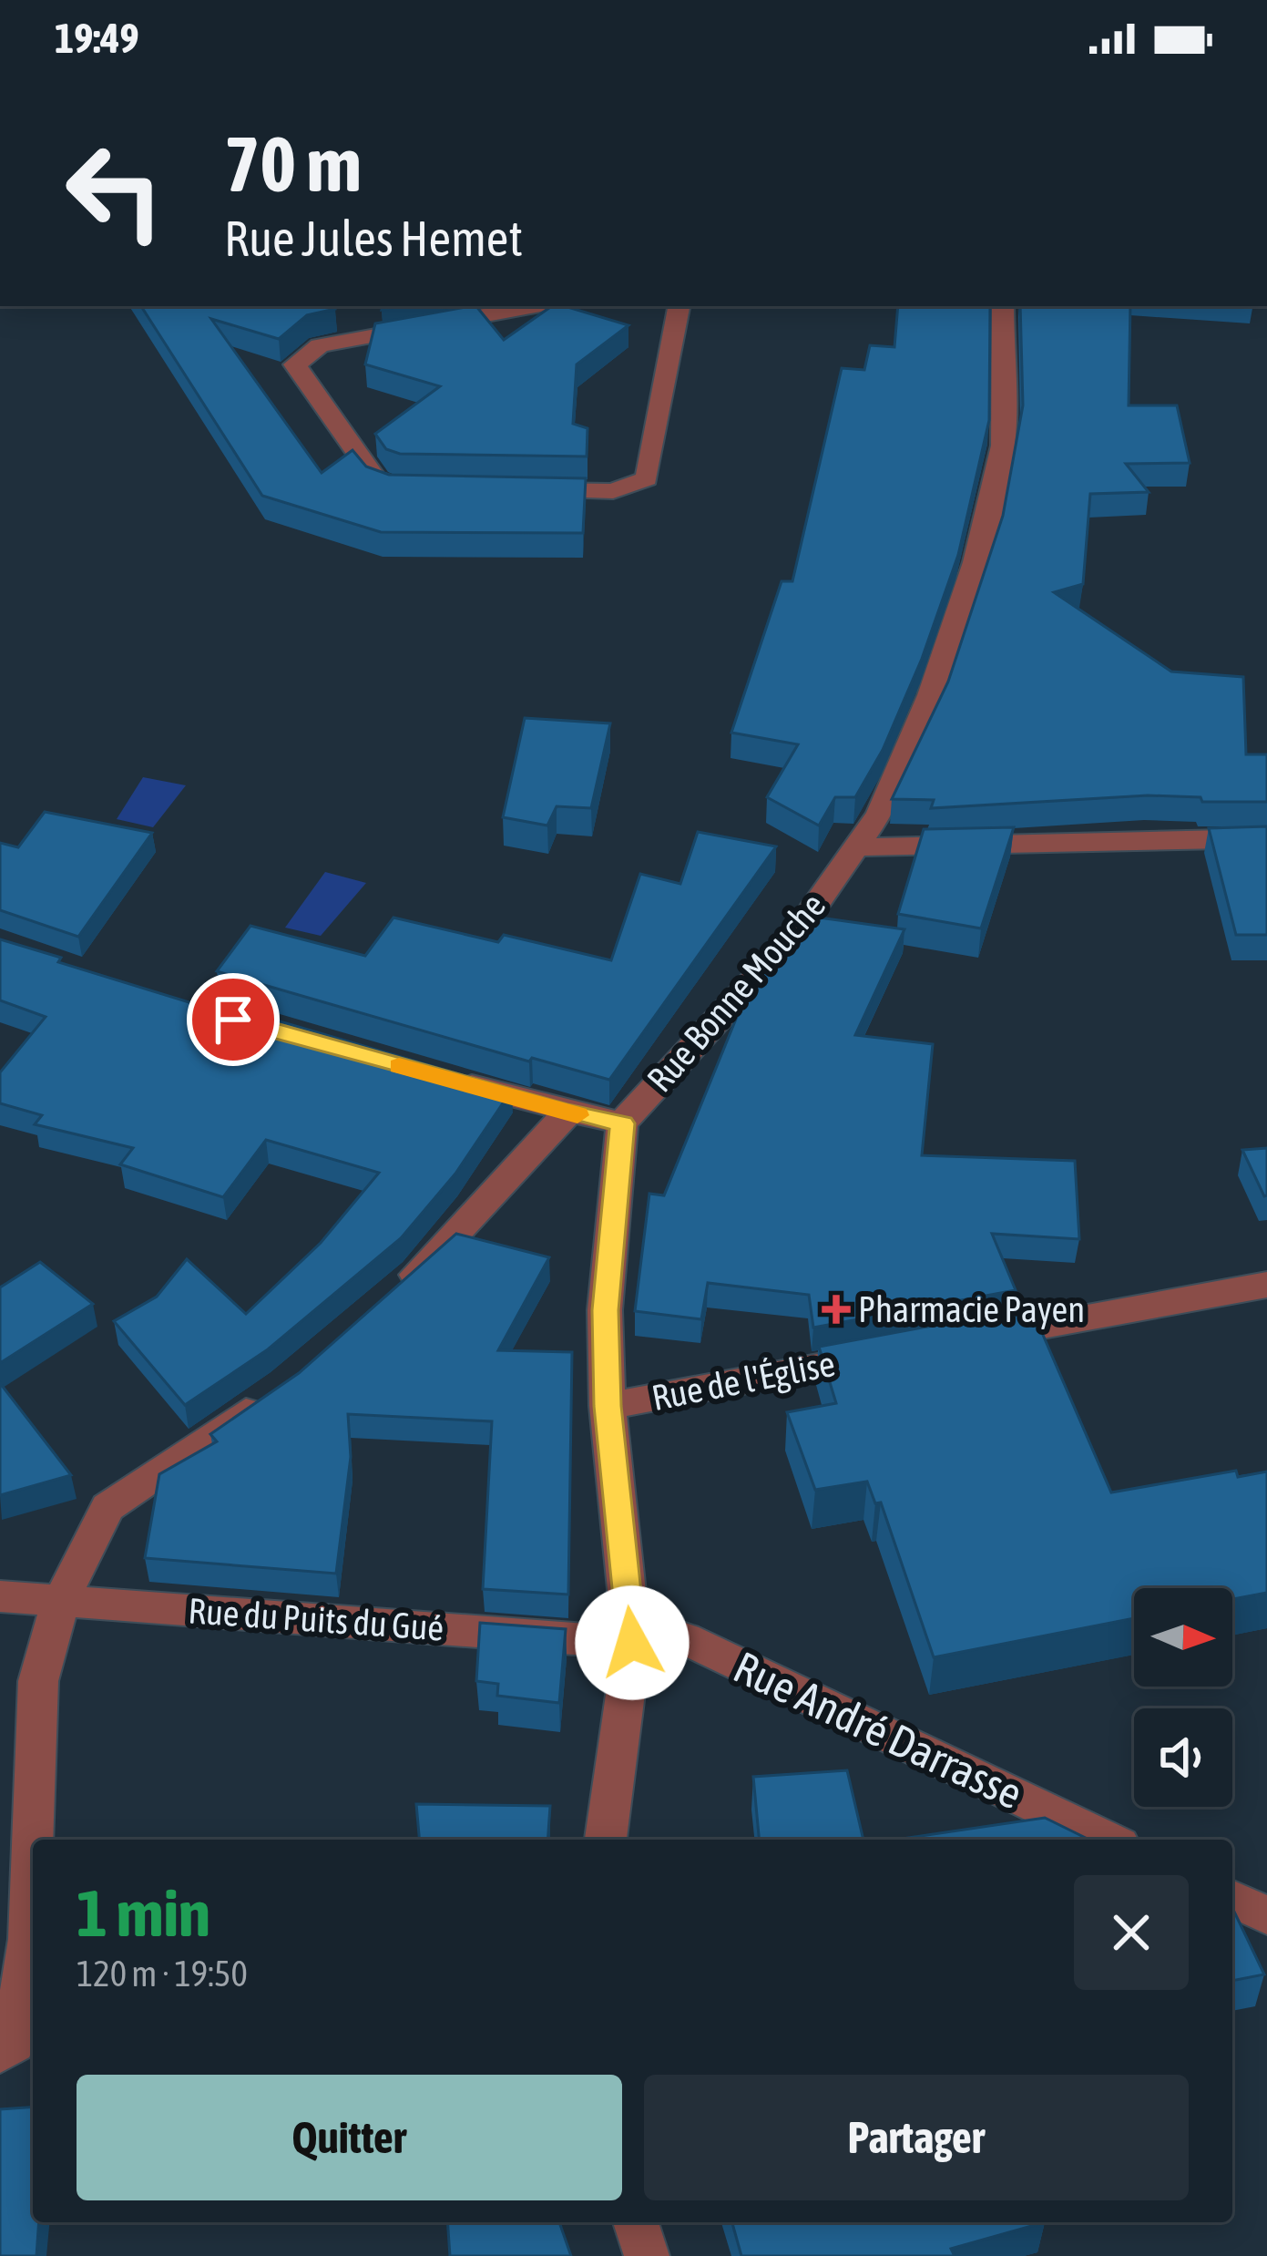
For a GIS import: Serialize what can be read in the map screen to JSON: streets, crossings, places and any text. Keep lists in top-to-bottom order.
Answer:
{
  "streets": {
    "street": [
      "Rue Bonne Mouche",
      "Rue de l'Église",
      "Rue du Puits du Gué",
      "Rue André Darrasse"
    ]
  },
  "crossings": [
    ["Rue Bonne Mouche", "Rue de l'Église"],
    ["Rue Bonne Mouche", "Rue du Puits du Gué"],
    ["Rue Bonne Mouche", "Rue André Darrasse"],
    ["Rue du Puits du Gué", "Rue André Darrasse"]
  ],
  "places": {
    "health": ["Pharmacie Payen"]
  },
  "north": "right",
  "page": {
    "status": "19:49",
    "turn": ["70 m", "Rue Jules Hemet"],
    "heading": ["1 min", "120 m · 19:50"],
    "buttons": ["Quitter", "Partager"]
  }
}
